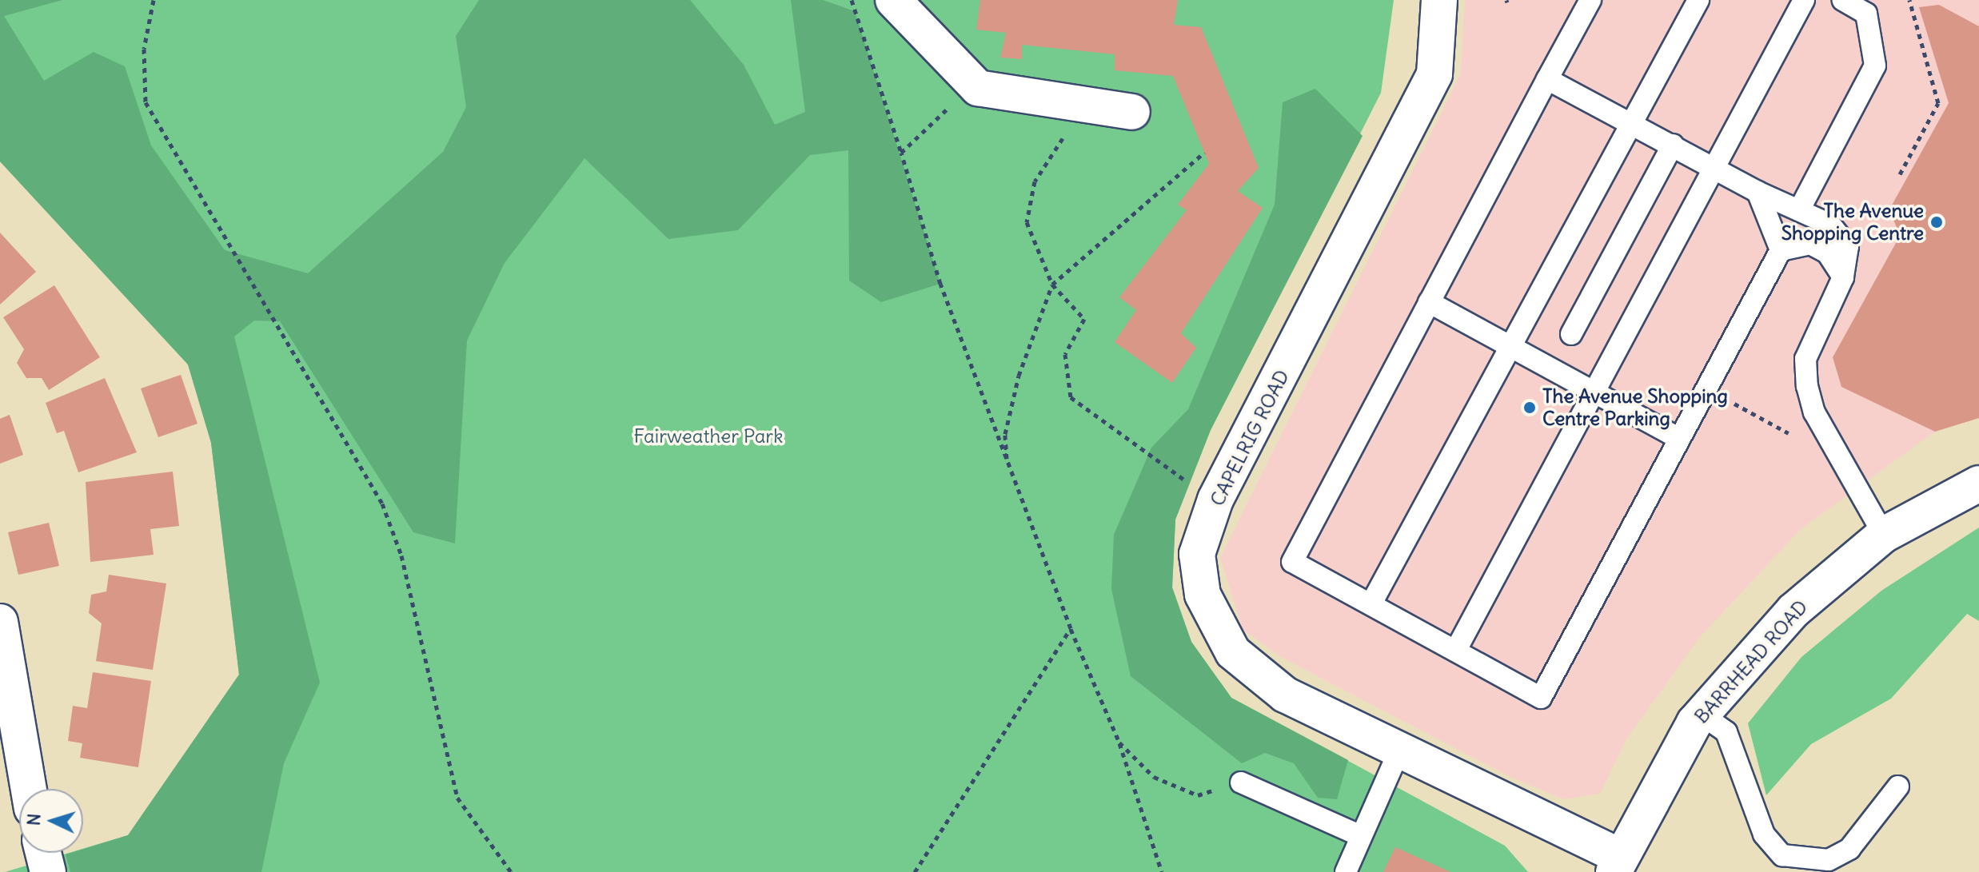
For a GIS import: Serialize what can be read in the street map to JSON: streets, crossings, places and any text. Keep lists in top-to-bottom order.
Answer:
{
  "streets": {
    "street": ["CAPELRIG ROAD", "BARRHEAD ROAD"]
  },
  "crossings": [
    ["CAPELRIG ROAD", "BARRHEAD ROAD"]
  ],
  "parks": ["Fairweather Park"],
  "places": ["The Avenue Shopping Centre", "The Avenue Shopping Centre Parking"],
  "north": "left"
}
